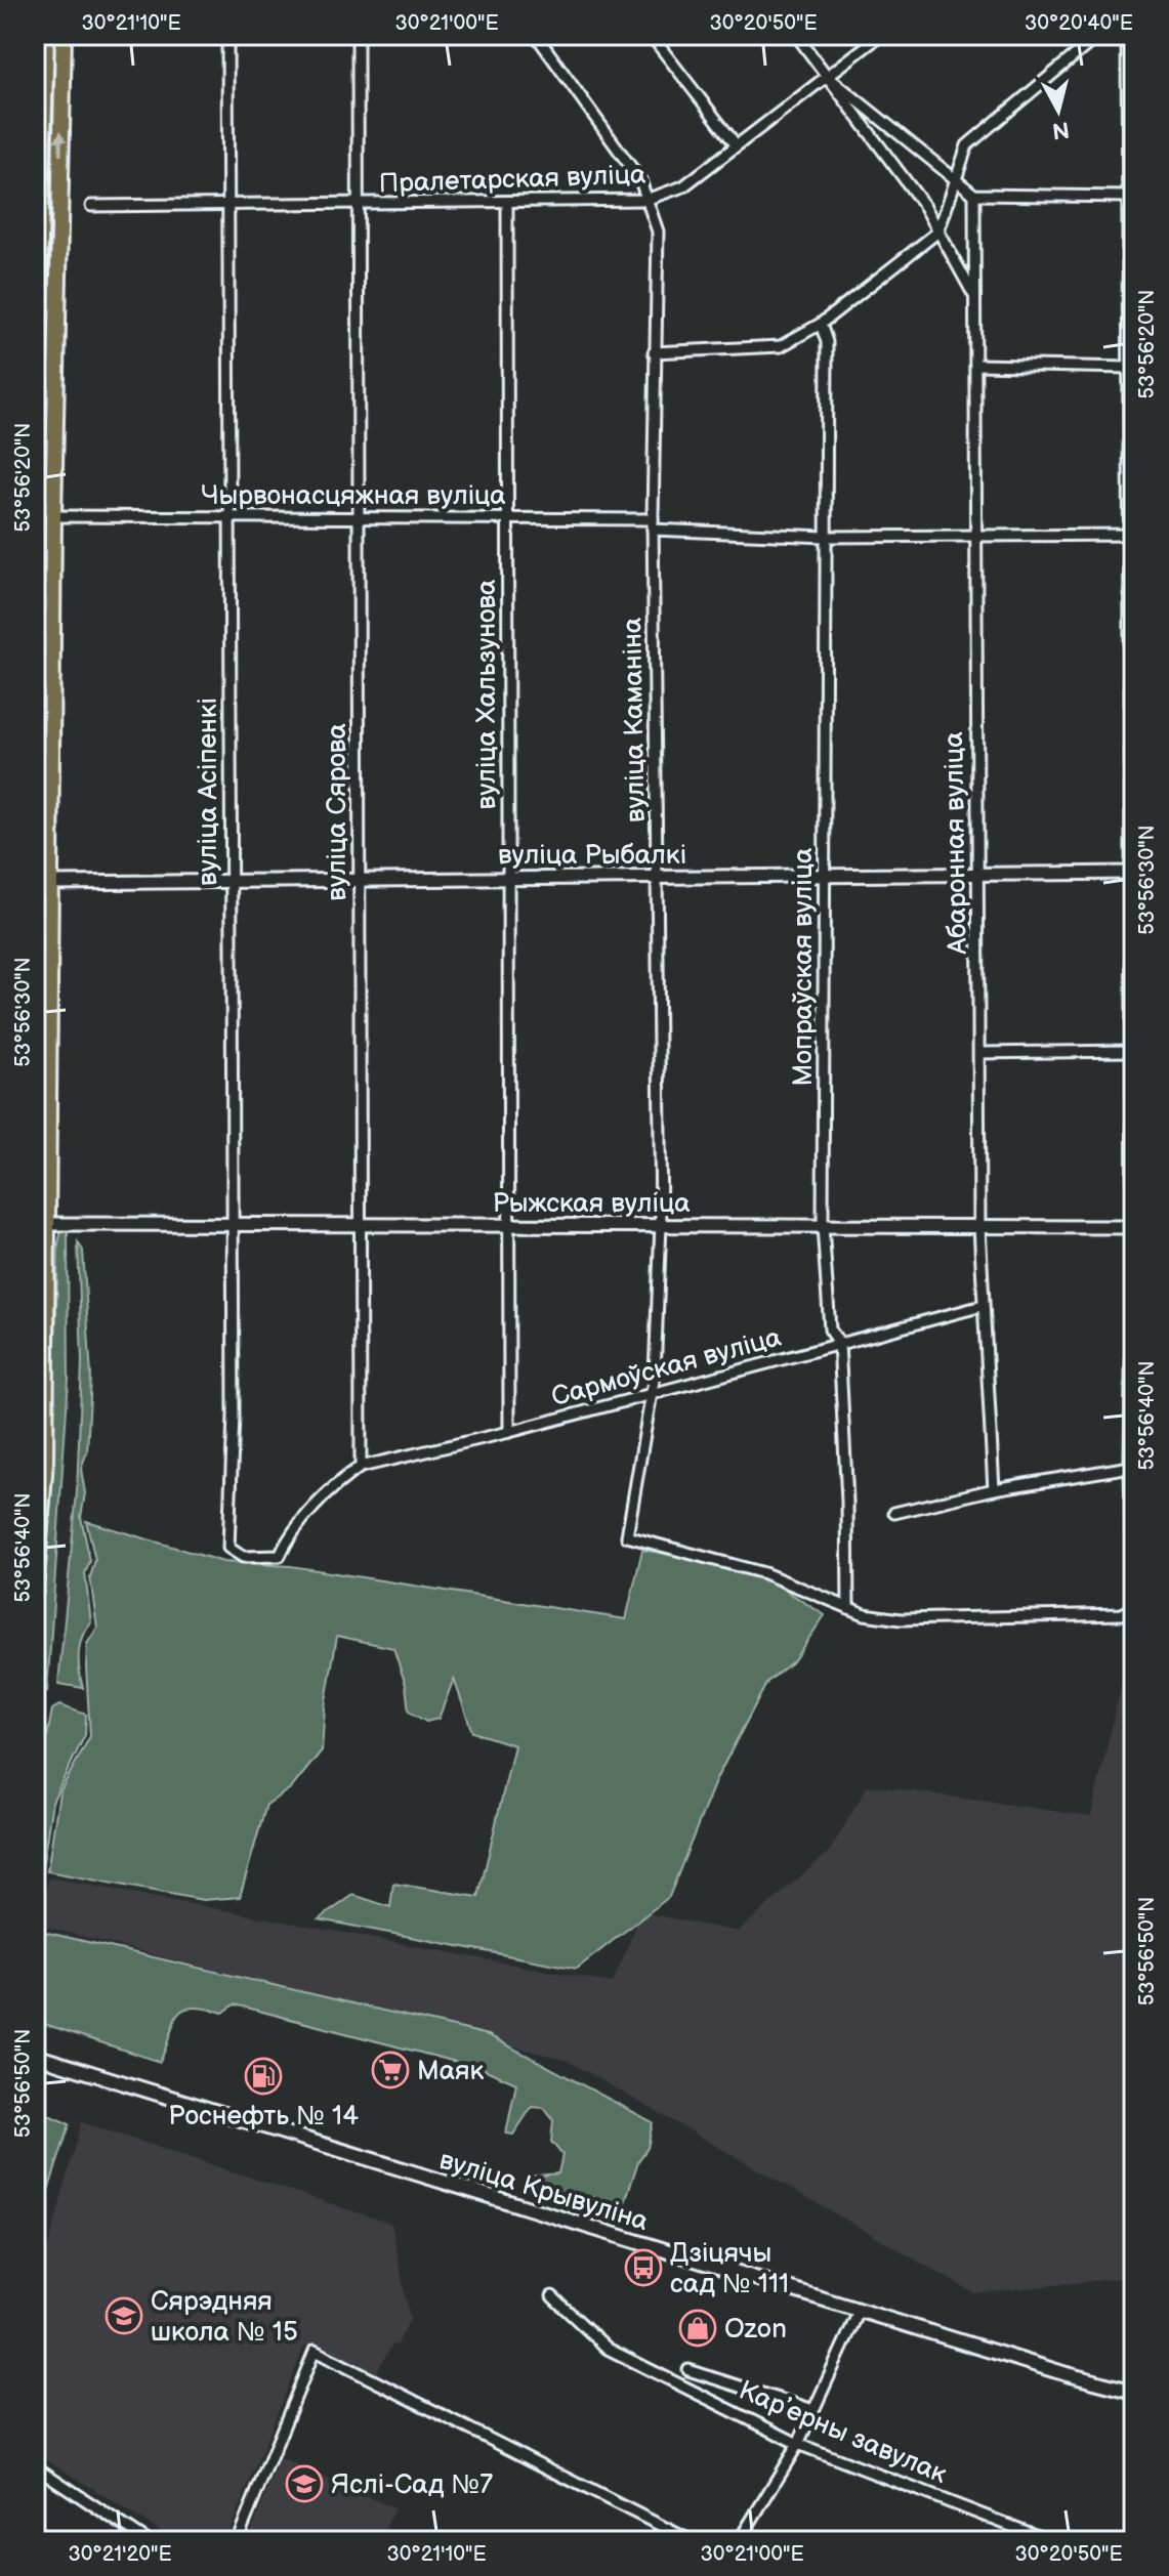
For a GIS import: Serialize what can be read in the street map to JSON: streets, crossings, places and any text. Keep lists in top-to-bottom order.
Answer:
{
  "streets": {
    "main road": ["вуліца Крывуліна"],
    "street": [
      "Пралетарская вуліца",
      "Чырвонасцяжная вуліца",
      "вуліца Хальзунова",
      "вуліца Каманіна",
      "вуліца Асіпенкі",
      "вуліца Сярова",
      "Абаронная вуліца",
      "вуліца Рыбалкі",
      "Мопраўская вуліца",
      "Рыжская вуліца",
      "Сармоўская вуліца",
      "Карʼерны завулак"
    ]
  },
  "crossings": [
    ["Пралетарская вуліца", "вуліца Хальзунова"],
    ["Пралетарская вуліца", "вуліца Каманіна"],
    ["Пралетарская вуліца", "вуліца Асіпенкі"],
    ["Пралетарская вуліца", "вуліца Сярова"],
    ["Чырвонасцяжная вуліца", "вуліца Хальзунова"],
    ["Чырвонасцяжная вуліца", "вуліца Каманіна"],
    ["Чырвонасцяжная вуліца", "вуліца Асіпенкі"],
    ["Чырвонасцяжная вуліца", "вуліца Сярова"],
    ["Чырвонасцяжная вуліца", "Абаронная вуліца"],
    ["Чырвонасцяжная вуліца", "Мопраўская вуліца"],
    ["вуліца Хальзунова", "вуліца Рыбалкі"],
    ["вуліца Хальзунова", "Рыжская вуліца"],
    ["вуліца Хальзунова", "Сармоўская вуліца"],
    ["вуліца Каманіна", "вуліца Рыбалкі"],
    ["вуліца Каманіна", "Мопраўская вуліца"],
    ["вуліца Каманіна", "Рыжская вуліца"],
    ["вуліца Каманіна", "Сармоўская вуліца"],
    ["вуліца Асіпенкі", "вуліца Сярова"],
    ["вуліца Асіпенкі", "вуліца Рыбалкі"],
    ["вуліца Асіпенкі", "Рыжская вуліца"],
    ["вуліца Асіпенкі", "Сармоўская вуліца"],
    ["вуліца Сярова", "вуліца Рыбалкі"],
    ["вуліца Сярова", "Рыжская вуліца"],
    ["вуліца Сярова", "Сармоўская вуліца"],
    ["Абаронная вуліца", "вуліца Рыбалкі"],
    ["Абаронная вуліца", "Рыжская вуліца"],
    ["Абаронная вуліца", "Сармоўская вуліца"],
    ["вуліца Рыбалкі", "Мопраўская вуліца"],
    ["Мопраўская вуліца", "Рыжская вуліца"],
    ["Мопраўская вуліца", "Сармоўская вуліца"]
  ],
  "places": {
    "supermarket": ["Маяк"],
    "fuel station": ["Роснефть № 14"],
    "bus stop": ["Дзіцячы сад № 111"],
    "school or university": ["Сярэдняя школа № 15", "Яслі-Сад №7"],
    "shop": ["Ozon"]
  },
  "north": "bottom",
  "coordinates": [
    "30°21'10\"E",
    "30°21'00\"E",
    "30°20'50\"E",
    "30°20'40\"E",
    "53°56'20\"N",
    "53°56'30\"N",
    "53°56'40\"N",
    "53°56'50\"N",
    "30°21'20\"E"
  ]
}
